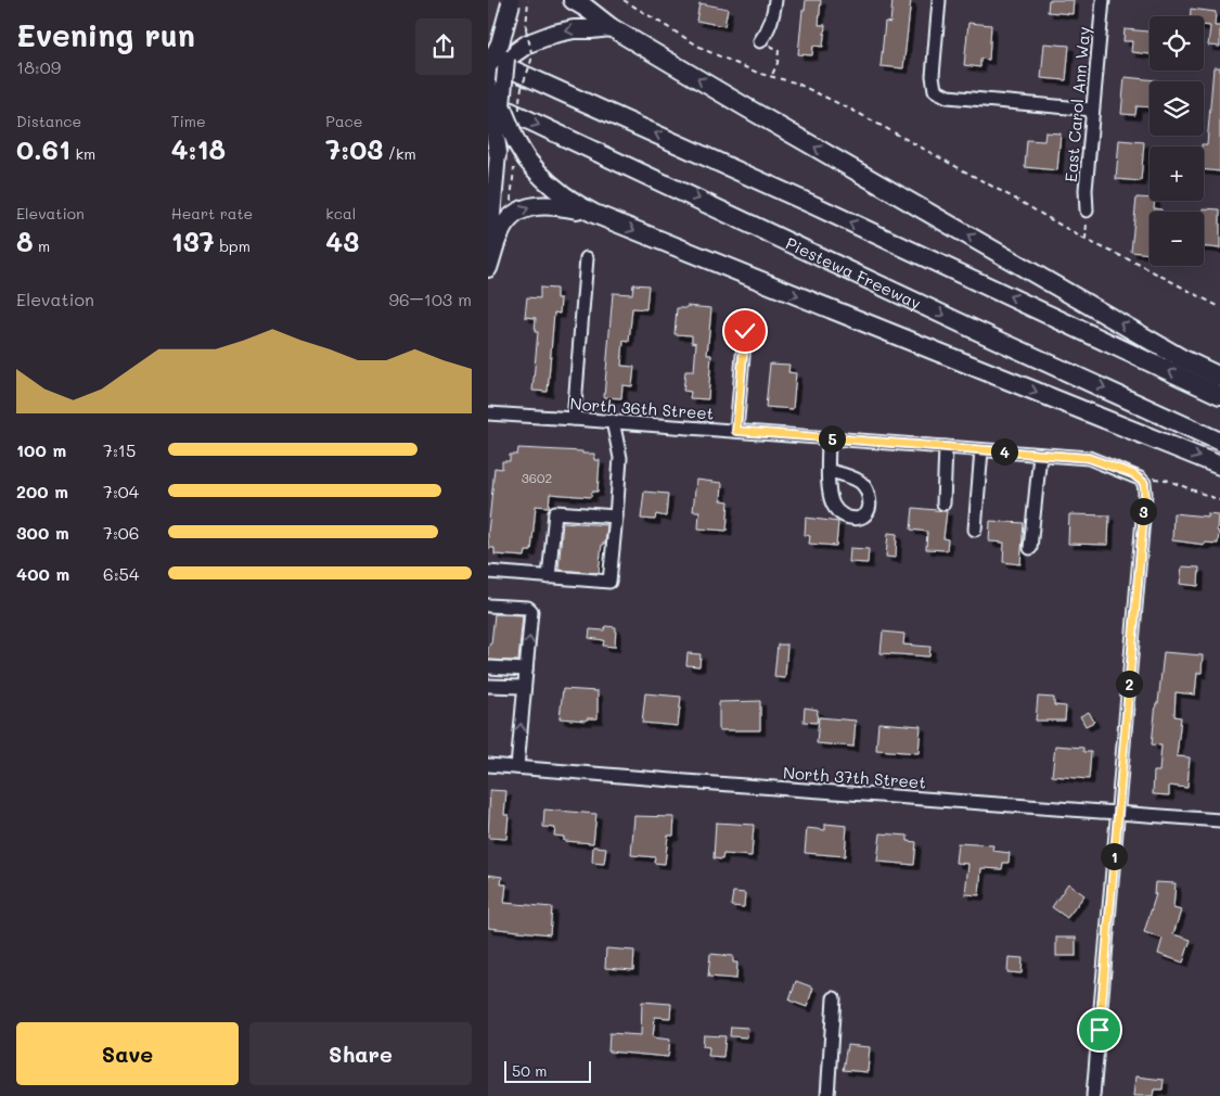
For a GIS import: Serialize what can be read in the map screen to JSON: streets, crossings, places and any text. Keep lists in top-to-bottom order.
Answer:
{
  "streets": {
    "highway": ["Piestewa Freeway"],
    "street": ["East Carol Ann Way", "North 36th Street", "North 37th Street"]
  },
  "house_numbers": ["3602"],
  "scale_bar": "50 m",
  "page": {
    "heading": ["Evening run", "18:09"],
    "map_buttons": ["+", "−"],
    "stats": [
      ["Distance", "0.61 km"],
      ["Time", "4:18"],
      ["Pace", "7:03 /km"],
      ["Elevation", "8 m"],
      ["Heart rate", "137 bpm"],
      ["kcal", "43"]
    ],
    "chart": ["Elevation", "96–103 m"],
    "pins": [
      "5",
      "4",
      "3",
      "2",
      "1"
    ],
    "list": [
      {
        "name": "100 m",
        "note": "7:15"
      },
      {
        "name": "200 m",
        "note": "7:04"
      },
      {
        "name": "300 m",
        "note": "7:06"
      },
      {
        "name": "400 m",
        "note": "6:54"
      }
    ],
    "buttons": ["Save", "Share"],
    "scale": "50 m"
  }
}
